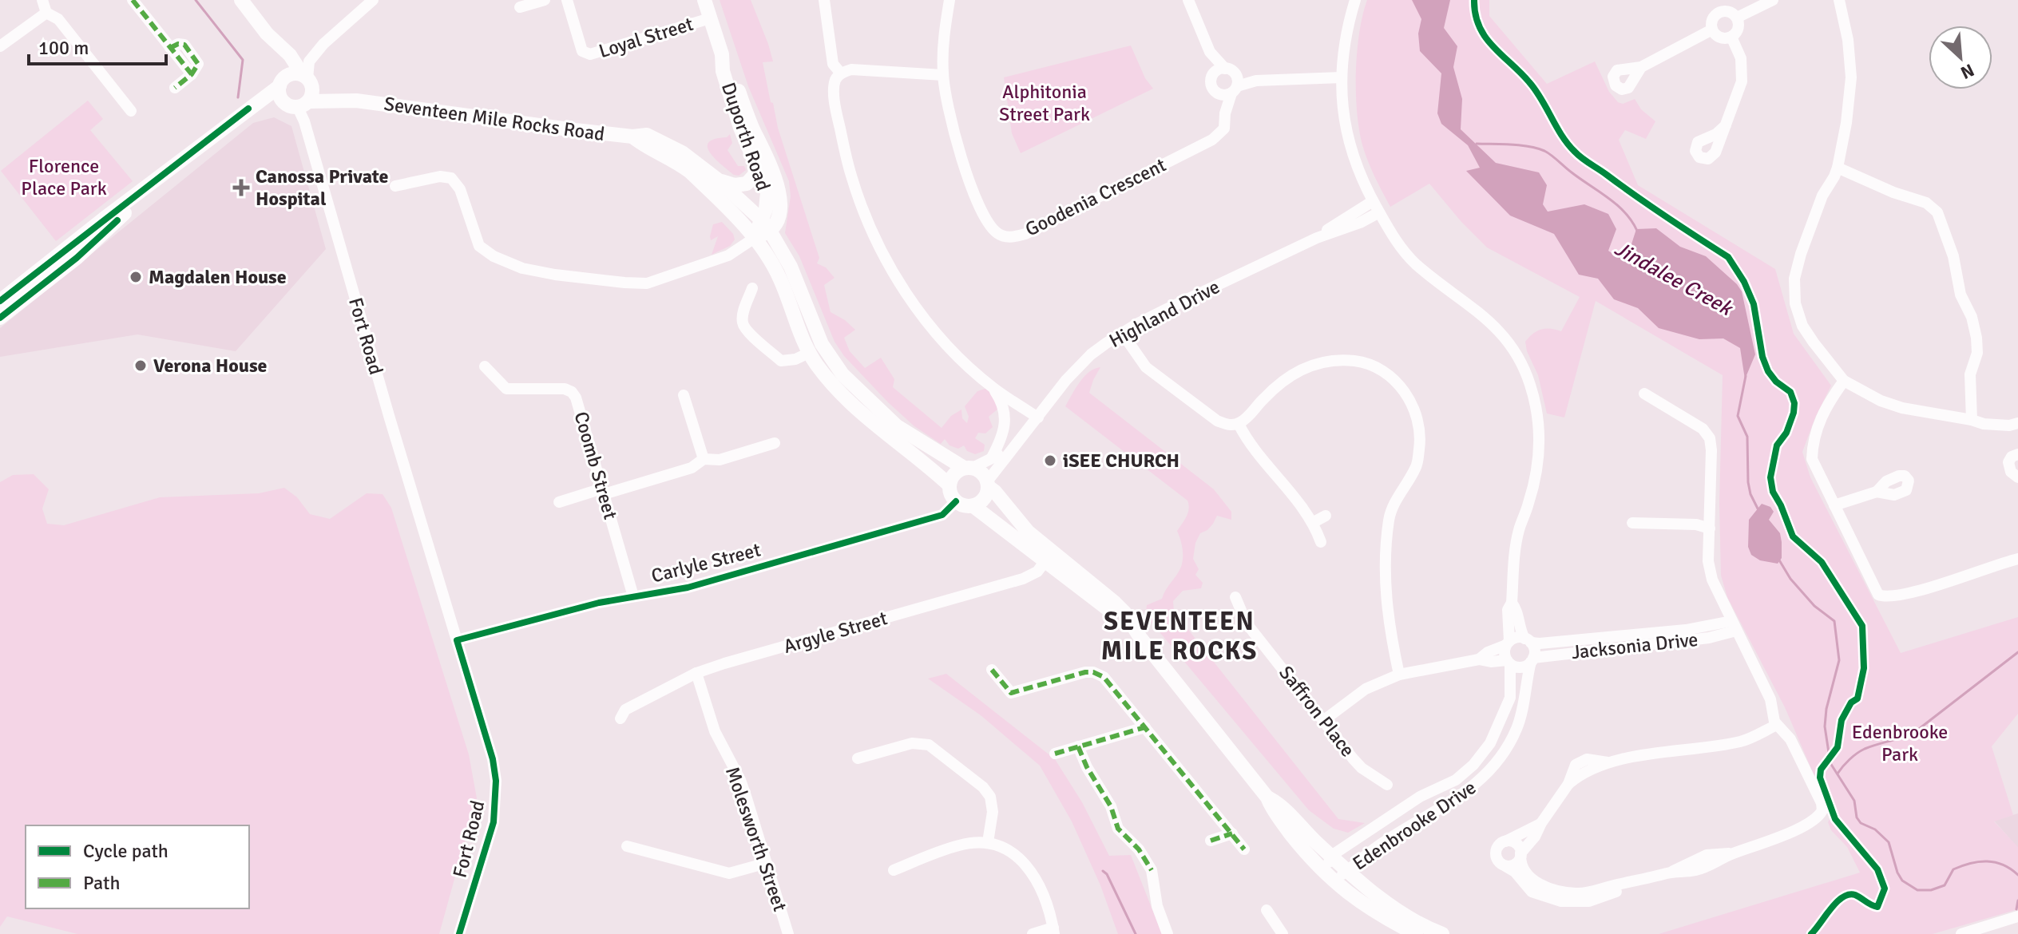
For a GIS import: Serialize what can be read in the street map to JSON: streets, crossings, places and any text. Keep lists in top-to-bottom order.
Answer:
{
  "streets": {
    "main road": ["Seventeen Mile Rocks Road", "Duporth Road"],
    "street": [
      "Loyal Street",
      "Goodenia Crescent",
      "Highland Drive",
      "Fort Road",
      "Coomb Street",
      "Carlyle Street",
      "Argyle Street",
      "Jacksonia Drive",
      "Saffron Place",
      "Edenbrooke Drive",
      "Molesworth Street"
    ]
  },
  "crossings": [
    ["Loyal Street", "Duporth Road"],
    ["Seventeen Mile Rocks Road", "Duporth Road"],
    ["Seventeen Mile Rocks Road", "Highland Drive"],
    ["Seventeen Mile Rocks Road", "Fort Road"],
    ["Seventeen Mile Rocks Road", "Carlyle Street"],
    ["Highland Drive", "Carlyle Street"],
    ["Fort Road", "Carlyle Street"],
    ["Coomb Street", "Carlyle Street"],
    ["Argyle Street", "Molesworth Street"],
    ["Jacksonia Drive", "Edenbrooke Drive"]
  ],
  "districts": ["SEVENTEEN MILE ROCKS"],
  "water": ["Jindalee Creek"],
  "parks": ["Alphitonia Street Park", "Florence Place Park", "Edenbrooke Park"],
  "places": {
    "health": ["Canossa Private Hospital"],
    "other": ["Magdalen House", "Verona House", "iSEE CHURCH"]
  },
  "legend": ["Cycle path", "Path"],
  "scale_bar": "100 m",
  "north": "bottom right"
}
